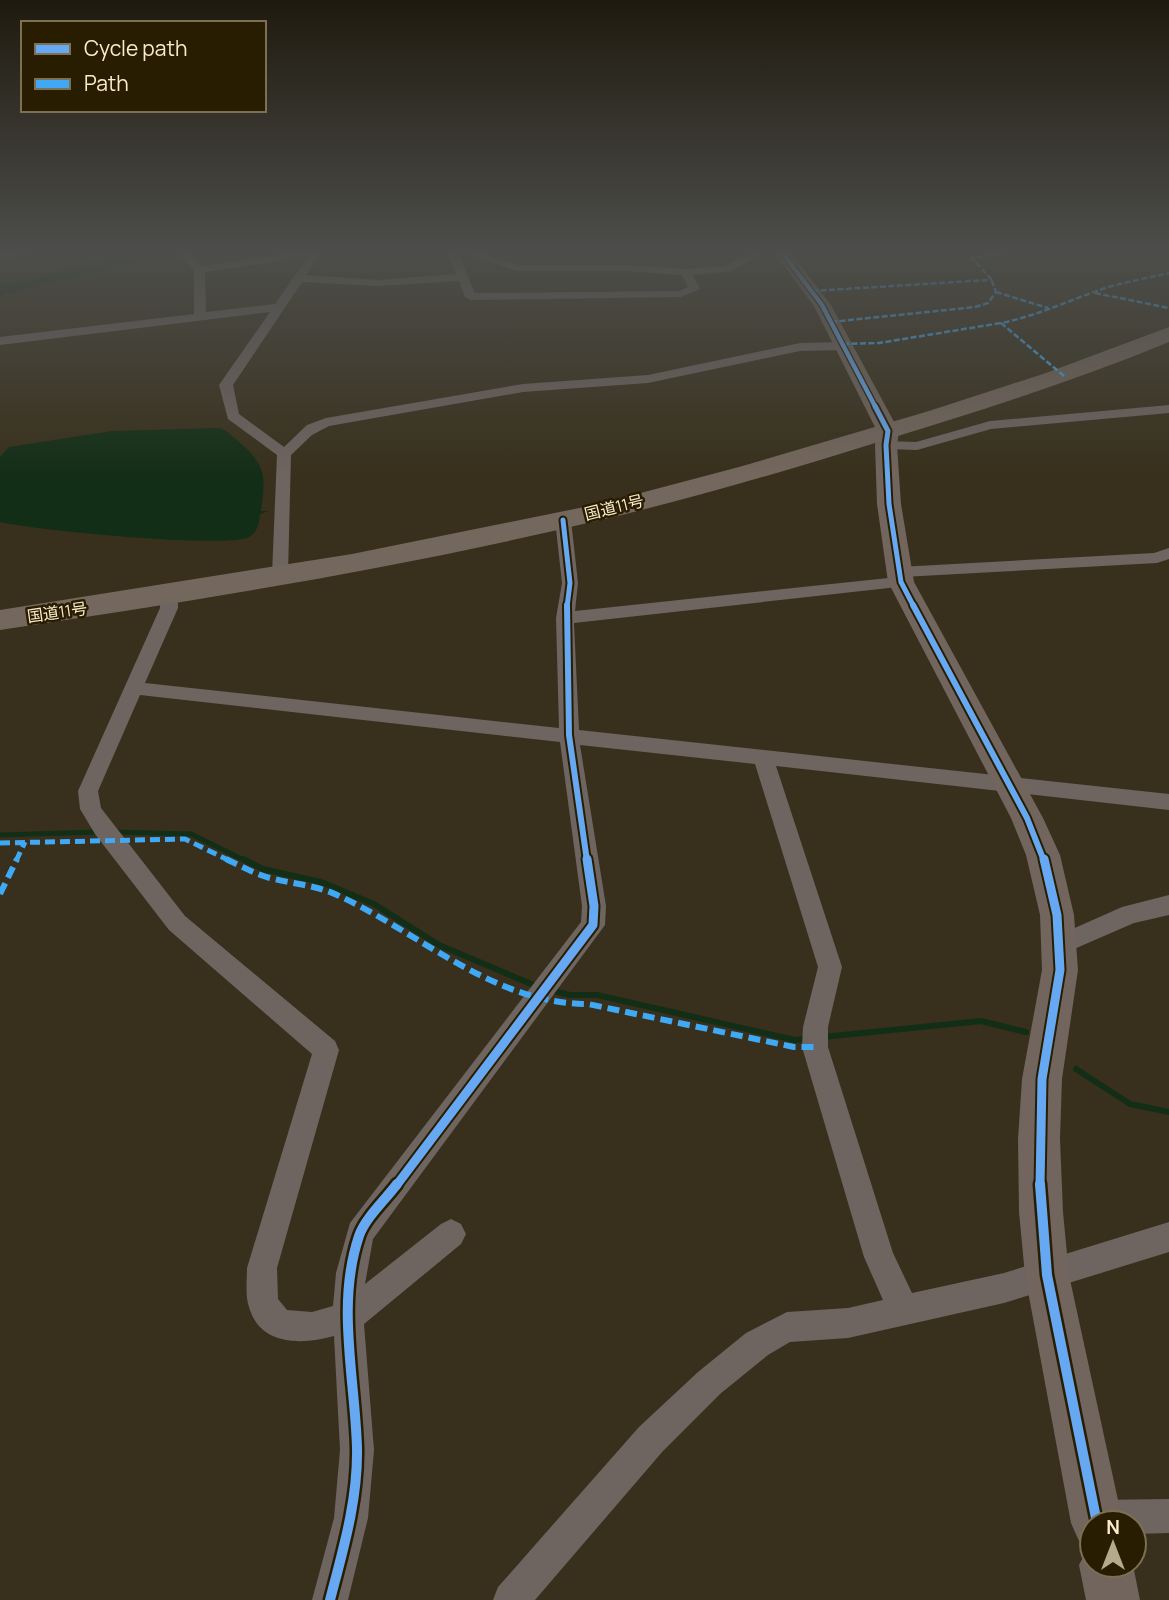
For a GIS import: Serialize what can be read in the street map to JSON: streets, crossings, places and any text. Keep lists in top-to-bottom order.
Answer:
{
  "streets": {
    "highway": ["国道11号"]
  },
  "legend": ["Cycle path", "Path"],
  "north": "top"
}
